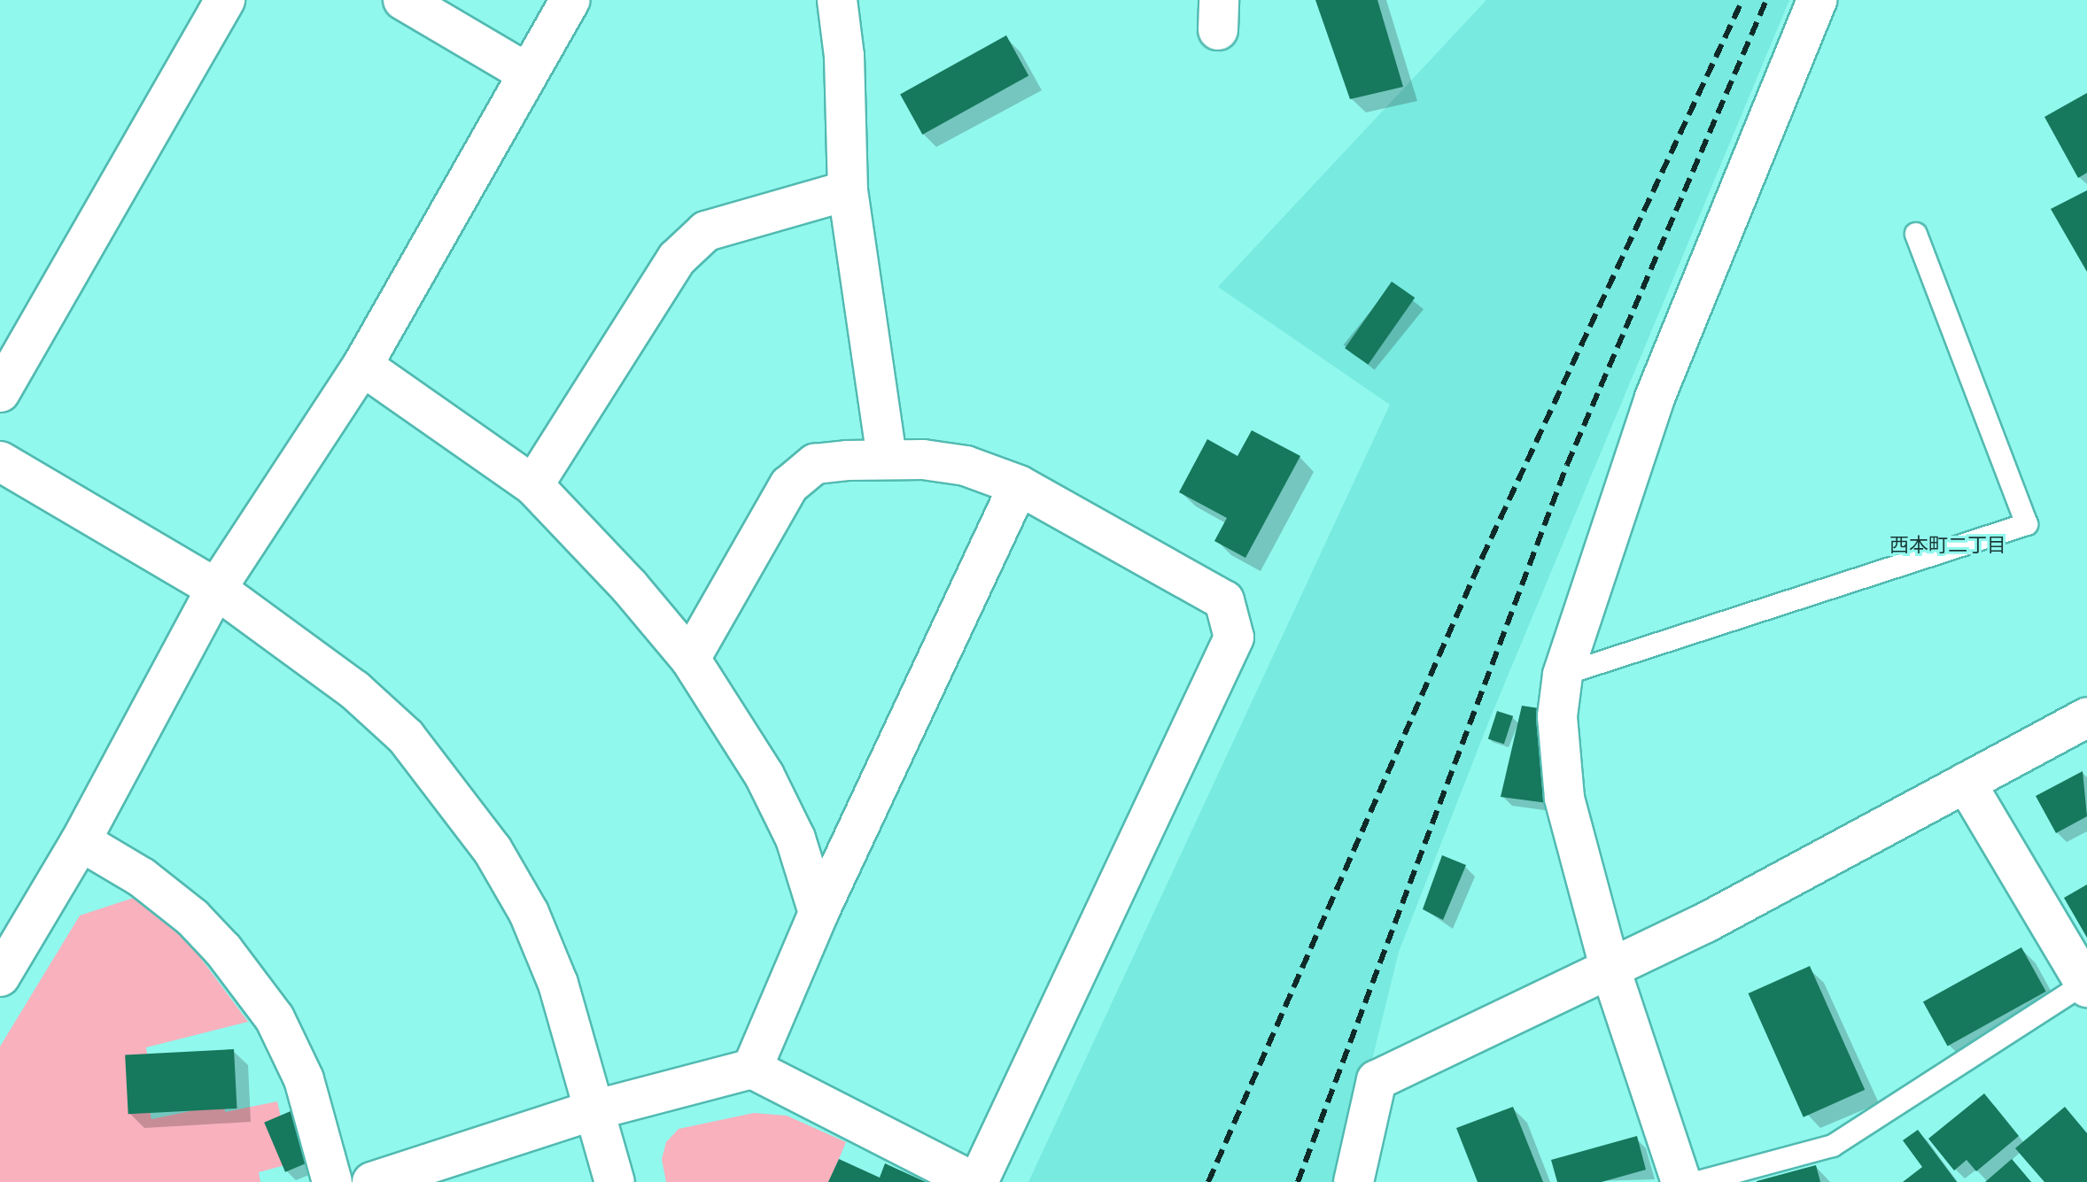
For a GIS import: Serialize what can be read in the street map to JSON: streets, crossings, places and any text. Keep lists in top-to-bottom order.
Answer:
{
  "districts": ["西本町二丁目"]
}
